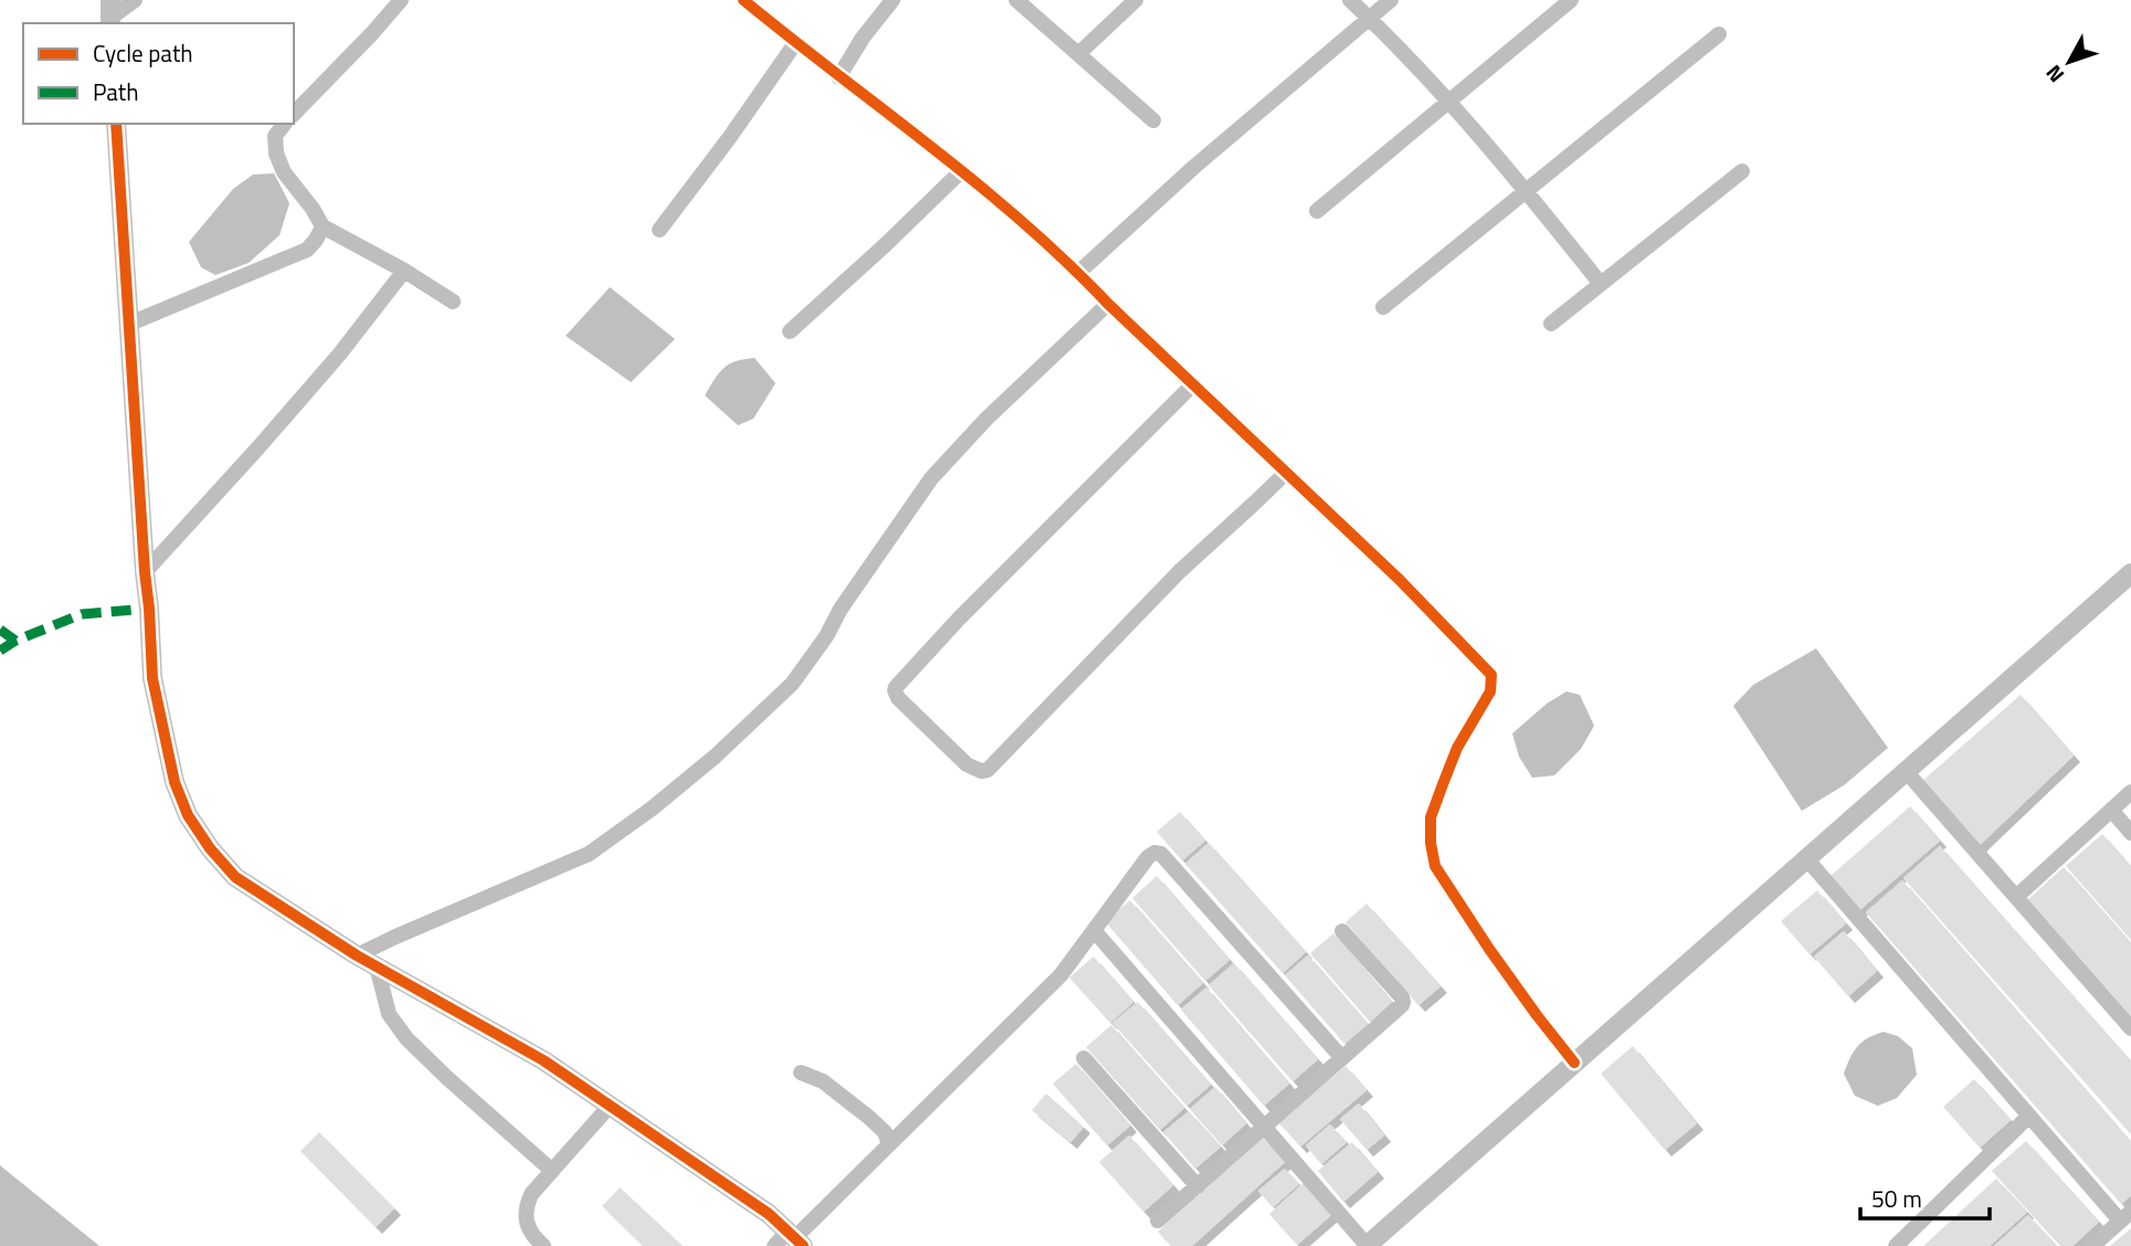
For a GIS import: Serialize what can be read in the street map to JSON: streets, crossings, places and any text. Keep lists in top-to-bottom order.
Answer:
{
  "legend": ["Cycle path", "Path"],
  "scale_bar": "50 m",
  "north": "bottom left"
}
